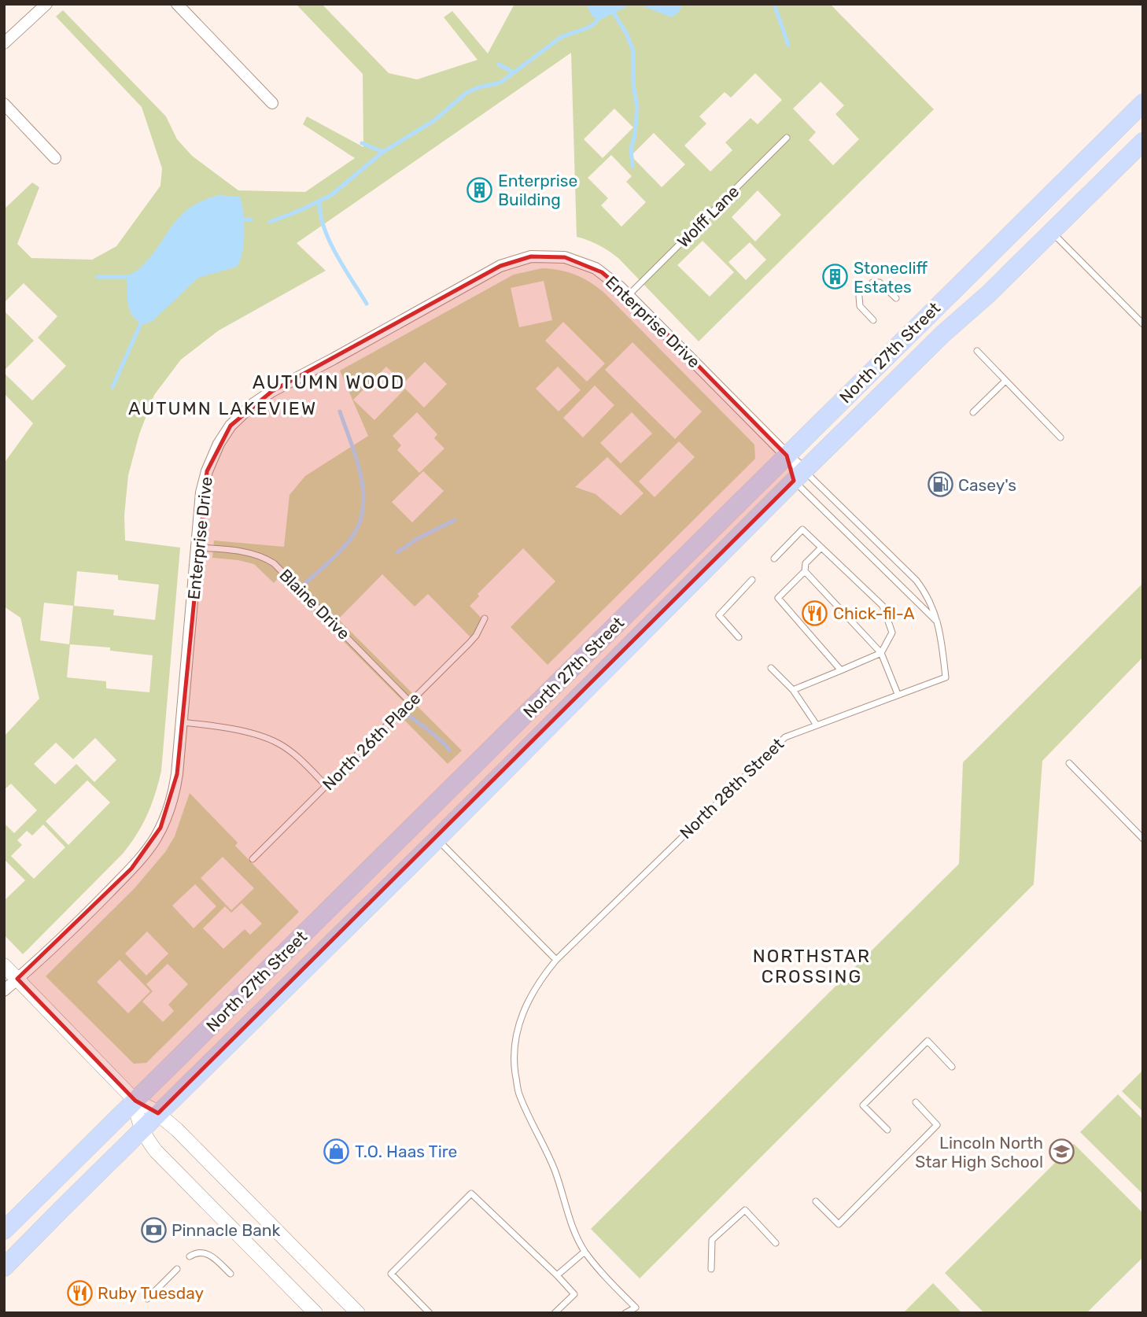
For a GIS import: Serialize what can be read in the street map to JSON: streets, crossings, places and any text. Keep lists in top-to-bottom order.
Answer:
{
  "streets": {
    "main road": ["North 27th Street"],
    "street": ["Enterprise Drive"],
    "lane": [
      "Wolff Lane",
      "Blaine Drive",
      "North 26th Place",
      "North 28th Street"
    ]
  },
  "crossings": [
    ["Wolff Lane", "Enterprise Drive"],
    ["Enterprise Drive", "North 27th Street"],
    ["Enterprise Drive", "Blaine Drive"],
    ["Enterprise Drive", "North 28th Street"],
    ["Blaine Drive", "North 26th Place"]
  ],
  "districts": ["AUTUMN WOOD", "AUTUMN LAKEVIEW", "NORTHSTAR CROSSING"],
  "places": {
    "building": ["Enterprise Building", "Stonecliff Estates"],
    "fuel station": ["Casey's"],
    "restaurant": ["Chick-fil-A", "Ruby Tuesday"],
    "shop": ["T.O. Haas Tire"],
    "school or university": ["Lincoln North Star High School"],
    "bank": ["Pinnacle Bank"]
  }
}
